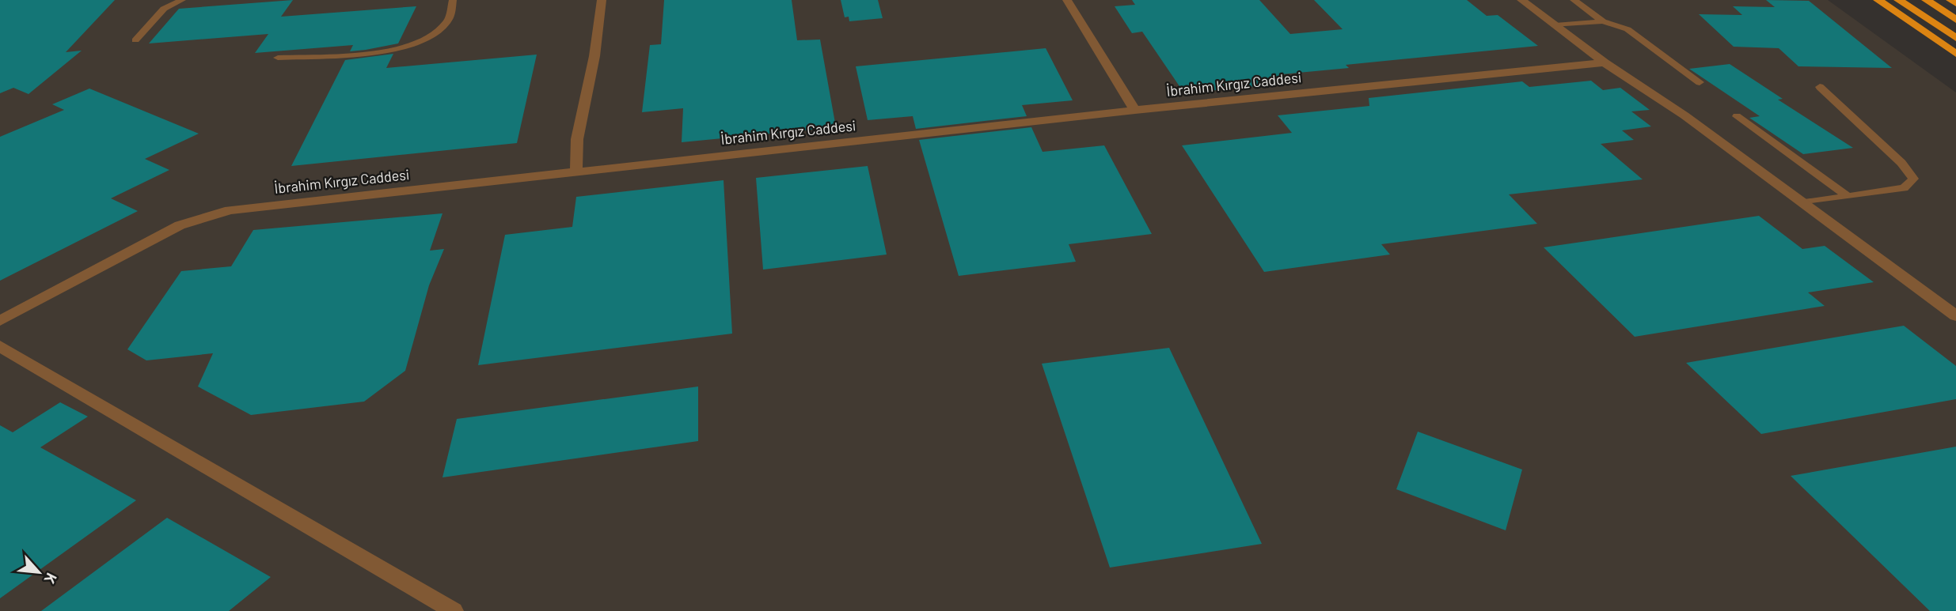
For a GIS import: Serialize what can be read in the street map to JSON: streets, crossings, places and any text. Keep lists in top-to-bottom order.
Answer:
{
  "streets": {
    "street": ["İbrahim Kırgız Caddesi"]
  },
  "north": "bottom right"
}
